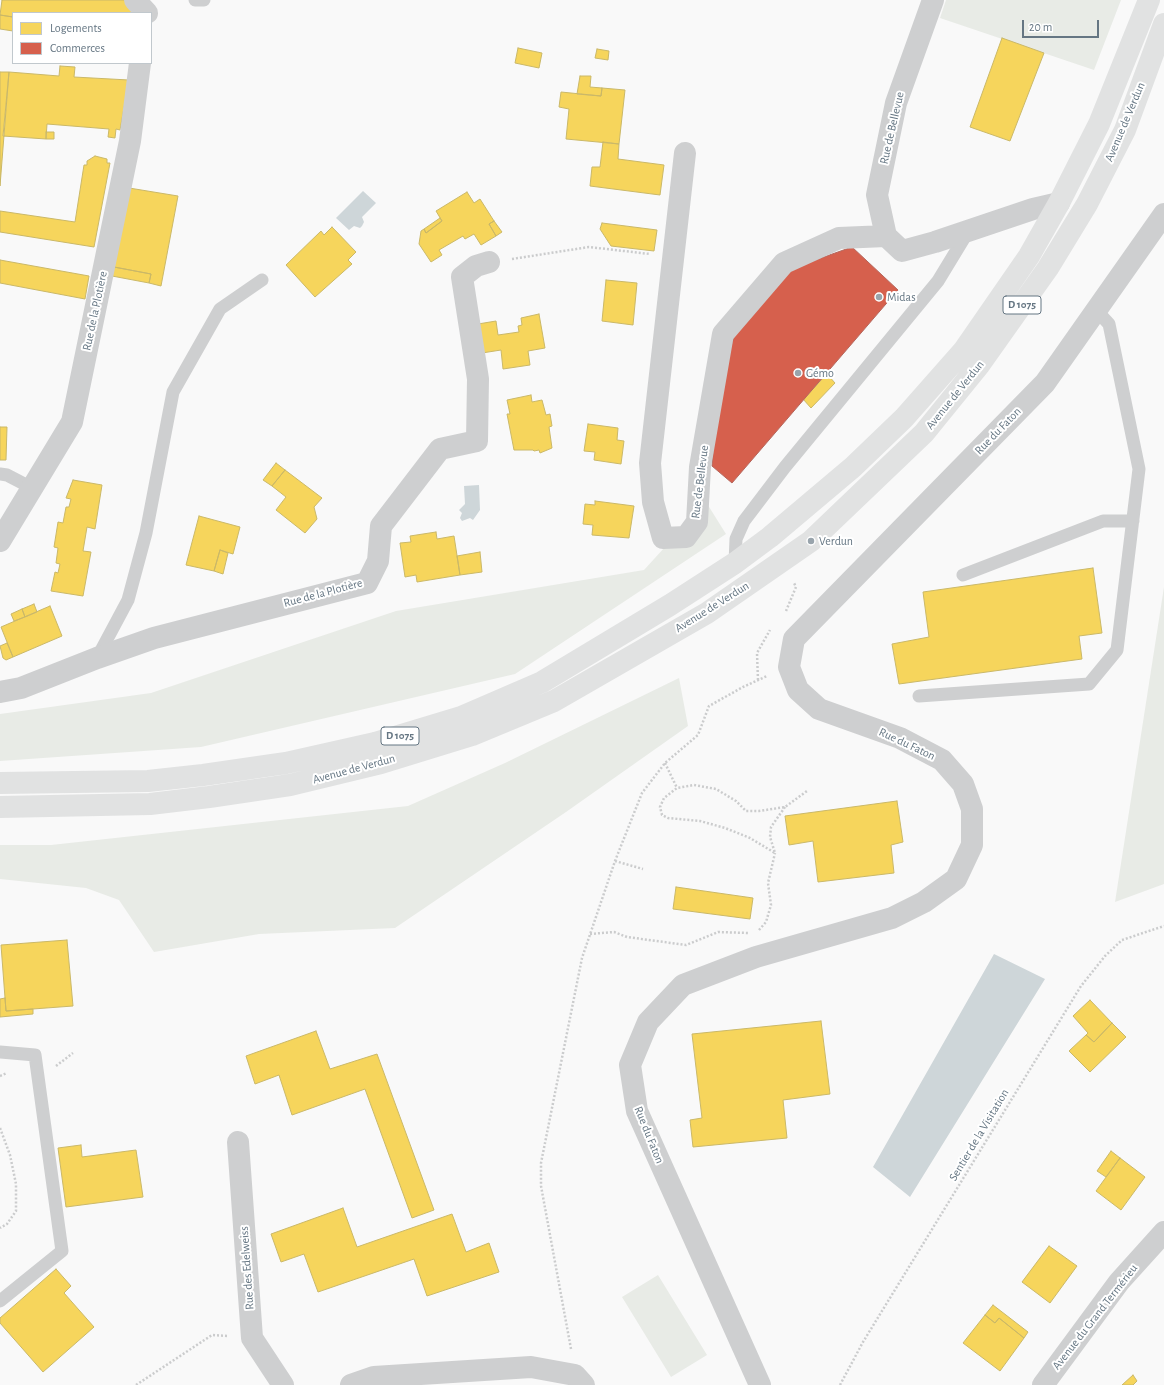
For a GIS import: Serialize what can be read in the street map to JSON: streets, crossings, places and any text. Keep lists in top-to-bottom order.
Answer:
{
  "streets": {
    "main road": ["Avenue de Verdun", "D 1075"],
    "street": [
      "Rue de Bellevue",
      "Rue de la Plotière",
      "Rue du Faton",
      "Rue des Edelweiss",
      "Avenue du Grand Termérieu"
    ],
    "path": ["Sentier de la Visitation"]
  },
  "places": ["Midas", "Gémo", "Verdun"],
  "legend": ["Logements", "Commerces"],
  "scale_bar": "20 m"
}
